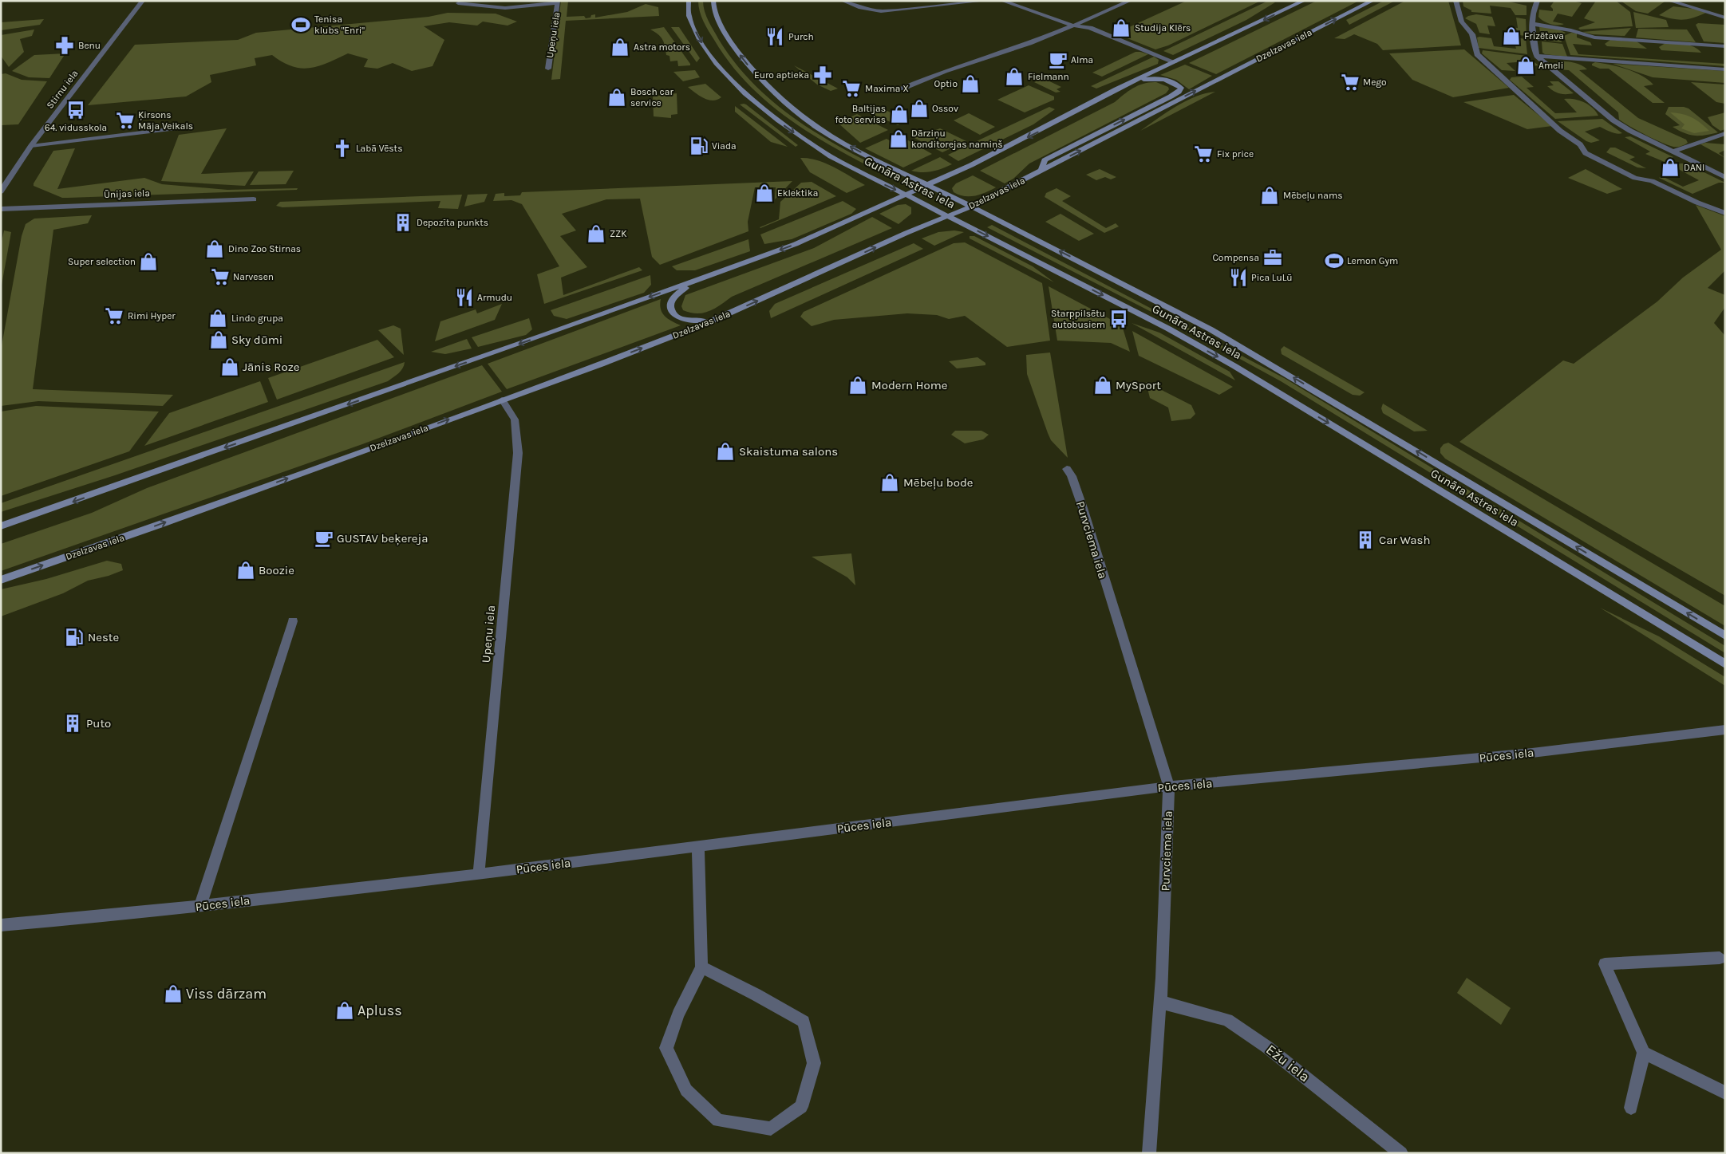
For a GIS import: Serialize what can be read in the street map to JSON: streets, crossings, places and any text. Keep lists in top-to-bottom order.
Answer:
{
  "streets": {
    "main road": ["Dzelzavas iela", "Gunāra Astras iela"],
    "street": [
      "Upeņu iela",
      "Stirnu iela",
      "Ūnijas iela",
      "Purvciema iela",
      "Pūces iela",
      "Ežu iela"
    ]
  },
  "crossings": [
    ["Upeņu iela", "Dzelzavas iela"],
    ["Upeņu iela", "Pūces iela"],
    ["Dzelzavas iela", "Gunāra Astras iela"],
    ["Purvciema iela", "Pūces iela"],
    ["Purvciema iela", "Ežu iela"]
  ],
  "places": {
    "sports": ["Tenisa klubs \"Enri\"", "Lemon Gym"],
    "shop": [
      "Studija Klērs",
      "Frizētava",
      "Astra motors",
      "Ameli",
      "Fielmann",
      "Optio",
      "Bosch car service",
      "Ossov",
      "Baltijas foto serviss",
      "Dārziņu konditorejas namiņš",
      "DANI",
      "Eklektika",
      "Mēbeļu nams",
      "ZZK",
      "Dino Zoo Stirnas",
      "Super selection",
      "Lindo grupa",
      "Sky dūmi",
      "Jānis Roze",
      "Modern Home",
      "MySport",
      "Skaistuma salons",
      "Mēbeļu bode",
      "Boozie",
      "Viss dārzam",
      "Apluss"
    ],
    "restaurant": ["Purch", "Pica LuLū", "Armudu"],
    "pharmacy": ["Benu", "Euro aptieka"],
    "cafe": ["Alma", "GUSTAV beķereja"],
    "supermarket": [
      "Mego",
      "Maxima X",
      "Ķirsons Māja Veikals",
      "Fix price",
      "Narvesen",
      "Rimi Hyper"
    ],
    "bus stop": ["64. vidusskola", "Starppilsētu autobusiem"],
    "fuel station": ["Viada", "Neste"],
    "church": ["Labā Vēsts"],
    "building": ["Depozīta punkts", "Car Wash", "Puto"],
    "office": ["Compensa"]
  }
}
